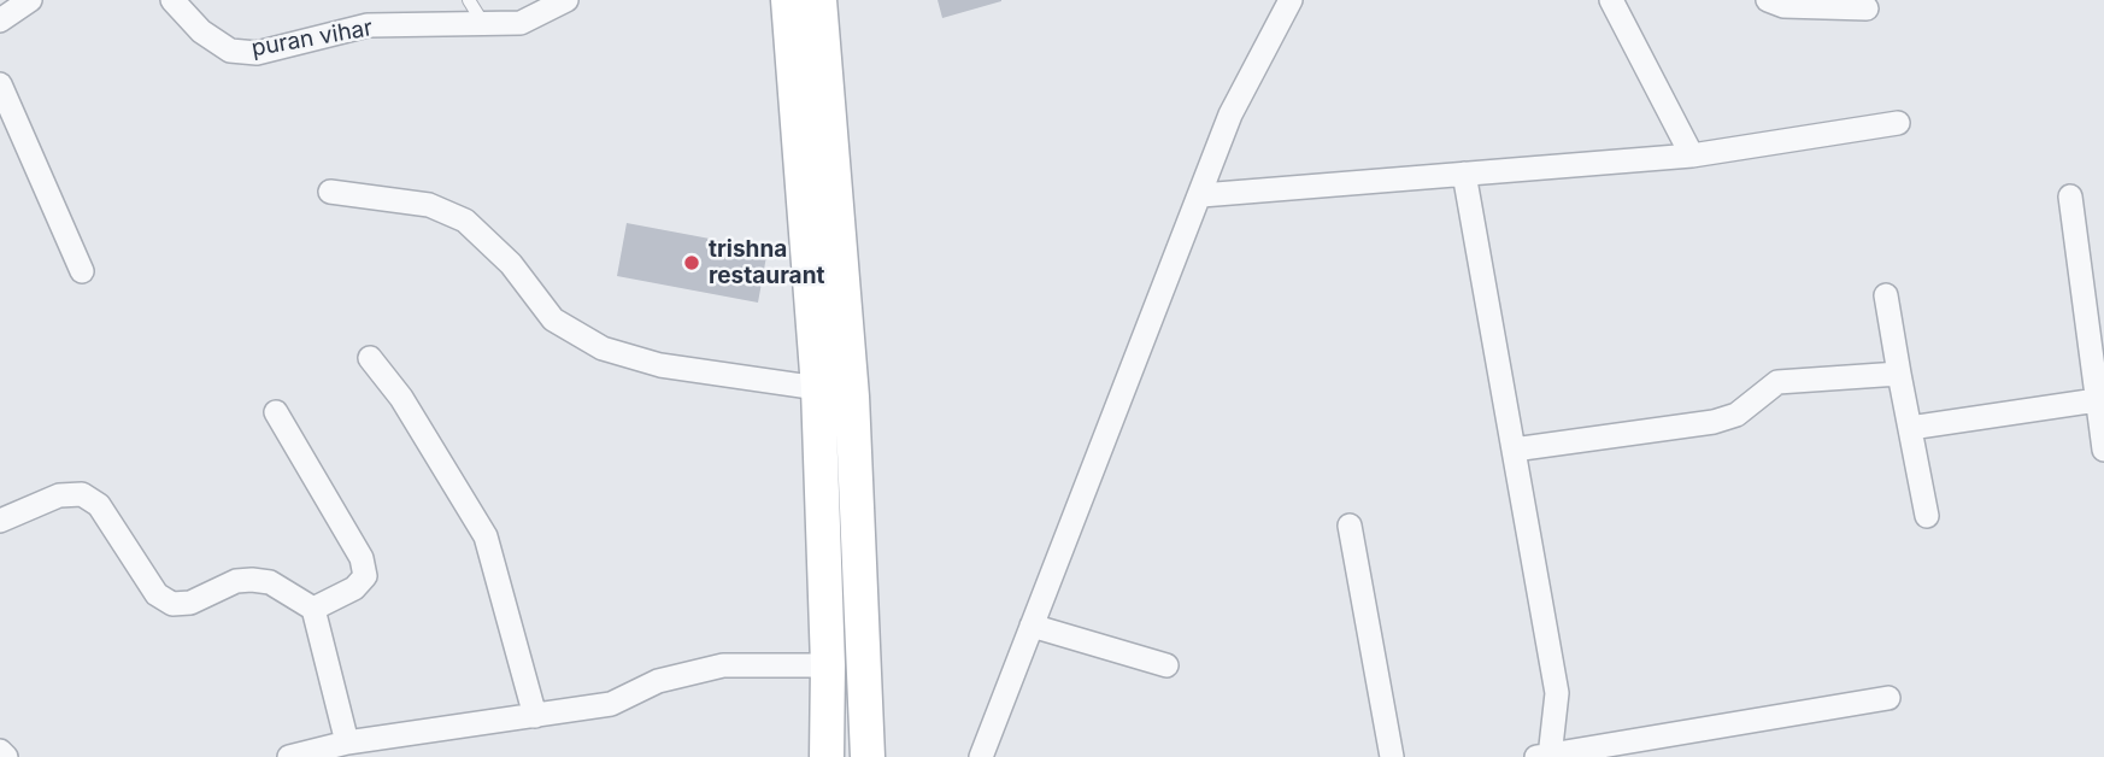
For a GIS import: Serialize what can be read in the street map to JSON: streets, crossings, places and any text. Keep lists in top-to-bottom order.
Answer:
{
  "streets": {
    "street": ["puran vihar"]
  },
  "places": ["trishna restaurant"]
}
